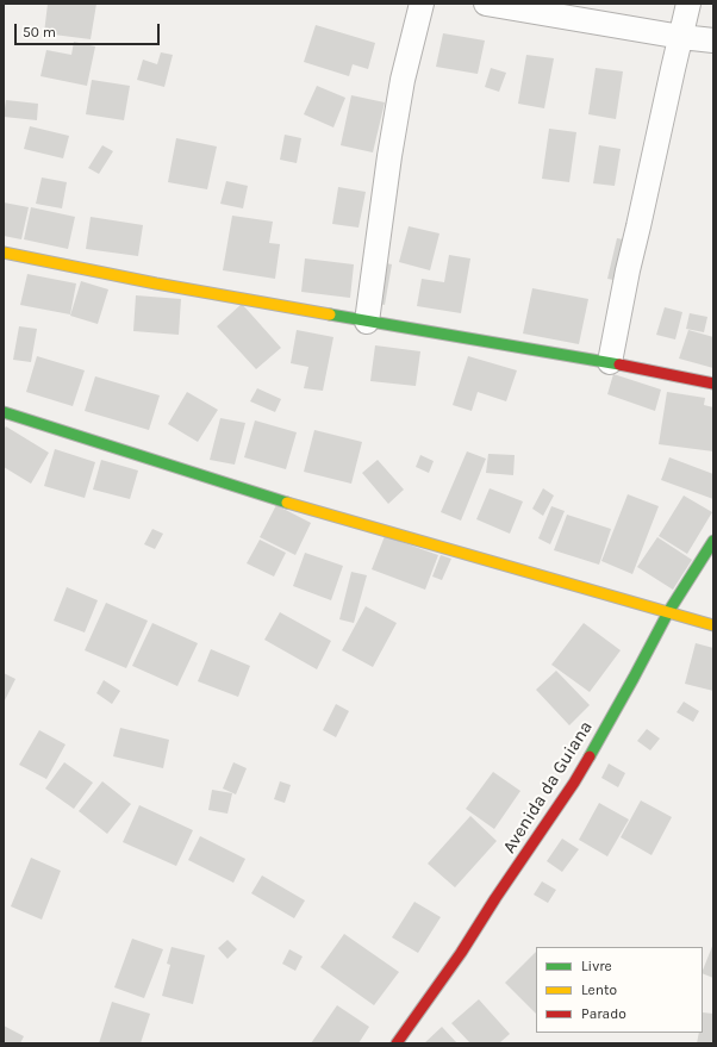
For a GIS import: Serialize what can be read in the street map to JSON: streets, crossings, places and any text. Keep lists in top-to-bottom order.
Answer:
{
  "streets": {
    "street": ["Avenida da Guiana"]
  },
  "legend": ["Livre", "Lento", "Parado"],
  "scale_bar": "50 m"
}
